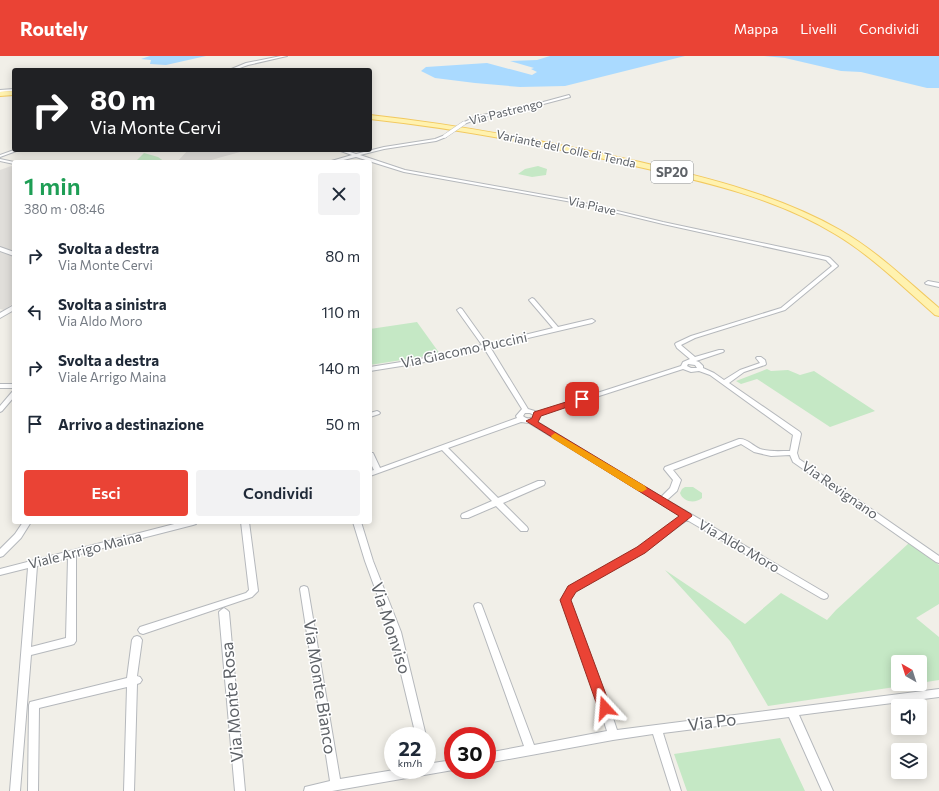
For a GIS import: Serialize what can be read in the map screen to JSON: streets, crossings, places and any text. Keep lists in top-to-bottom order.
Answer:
{
  "streets": {
    "main road": ["Variante del Colle di Tenda", "SP20"],
    "street": [
      "Via Pastrengo",
      "Via Piave",
      "Via Giacomo Puccini",
      "Via Revignano",
      "Via Aldo Moro",
      "Viale Arrigo Maina",
      "Via Monviso",
      "Via Monte Bianco",
      "Via Monte Rosa",
      "Via Po"
    ]
  },
  "crossings": [
    ["Via Pastrengo", "Via Piave"],
    ["Via Piave", "Via Revignano"]
  ],
  "north": "top left",
  "page": {
    "header": "Routely",
    "nav": ["Mappa", "Livelli", "Condividi"],
    "turn": ["80 m", "Via Monte Cervi"],
    "heading": ["1 min", "380 m · 08:46"],
    "list": [
      {
        "name": "Svolta a destra",
        "note": "Via Monte Cervi",
        "value": "80 m"
      },
      {
        "name": "Svolta a sinistra",
        "note": "Via Aldo Moro",
        "value": "110 m"
      },
      {
        "name": "Svolta a destra",
        "note": "Viale Arrigo Maina",
        "value": "140 m"
      },
      {
        "name": "Arrivo a destinazione",
        "value": "50 m"
      }
    ],
    "buttons": ["Esci", "Condividi"],
    "speed": "22 km/h",
    "limit": "30"
  }
}
